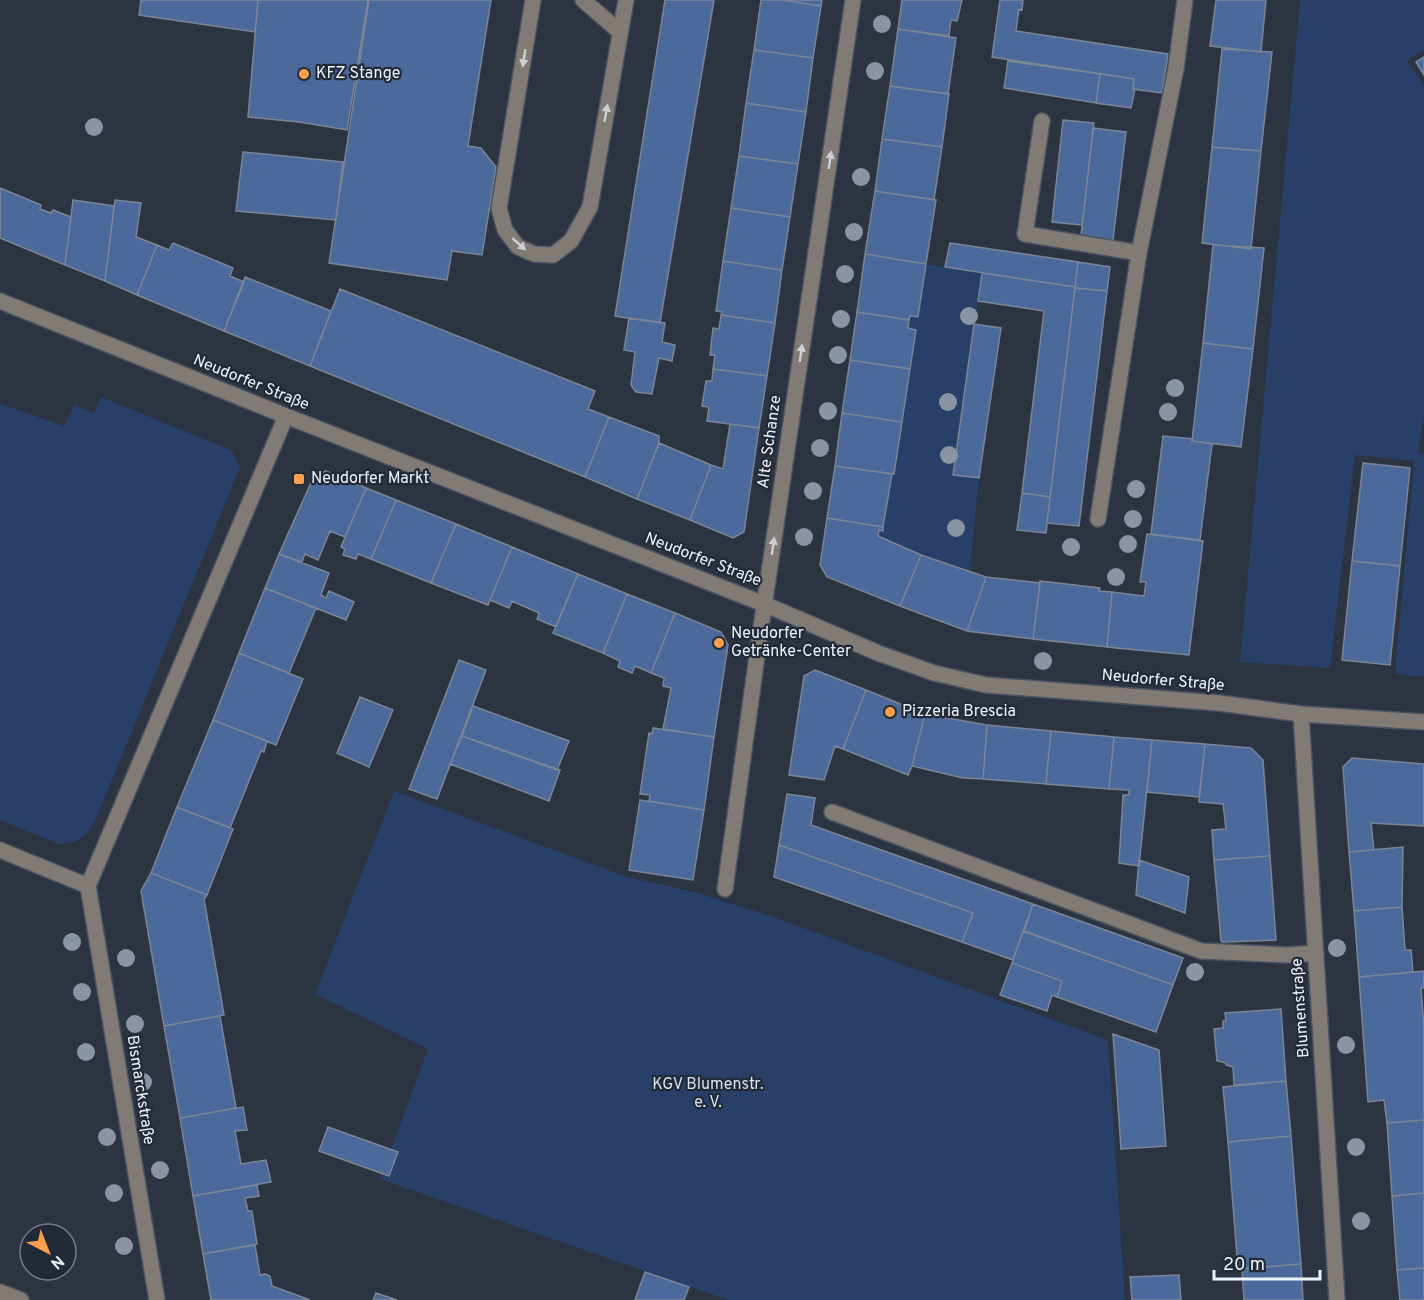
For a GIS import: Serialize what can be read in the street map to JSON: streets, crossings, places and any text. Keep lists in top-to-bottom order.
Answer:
{
  "streets": {
    "street": [
      "Neudorfer Straße",
      "Alte Schanze",
      "Blumenstraße",
      "Bismarckstraße"
    ]
  },
  "crossings": [
    ["Neudorfer Straße", "Alte Schanze"],
    ["Neudorfer Straße", "Blumenstraße"]
  ],
  "one_way": ["Alte Schanze"],
  "parks": ["KGV Blumenstr. e. V."],
  "places": {
    "other": ["KFZ Stange", "Neudorfer Getränke-Center", "Pizzeria Brescia"],
    "transit": ["Neudorfer Markt"]
  },
  "scale_bar": "20 m",
  "north": "bottom right"
}
